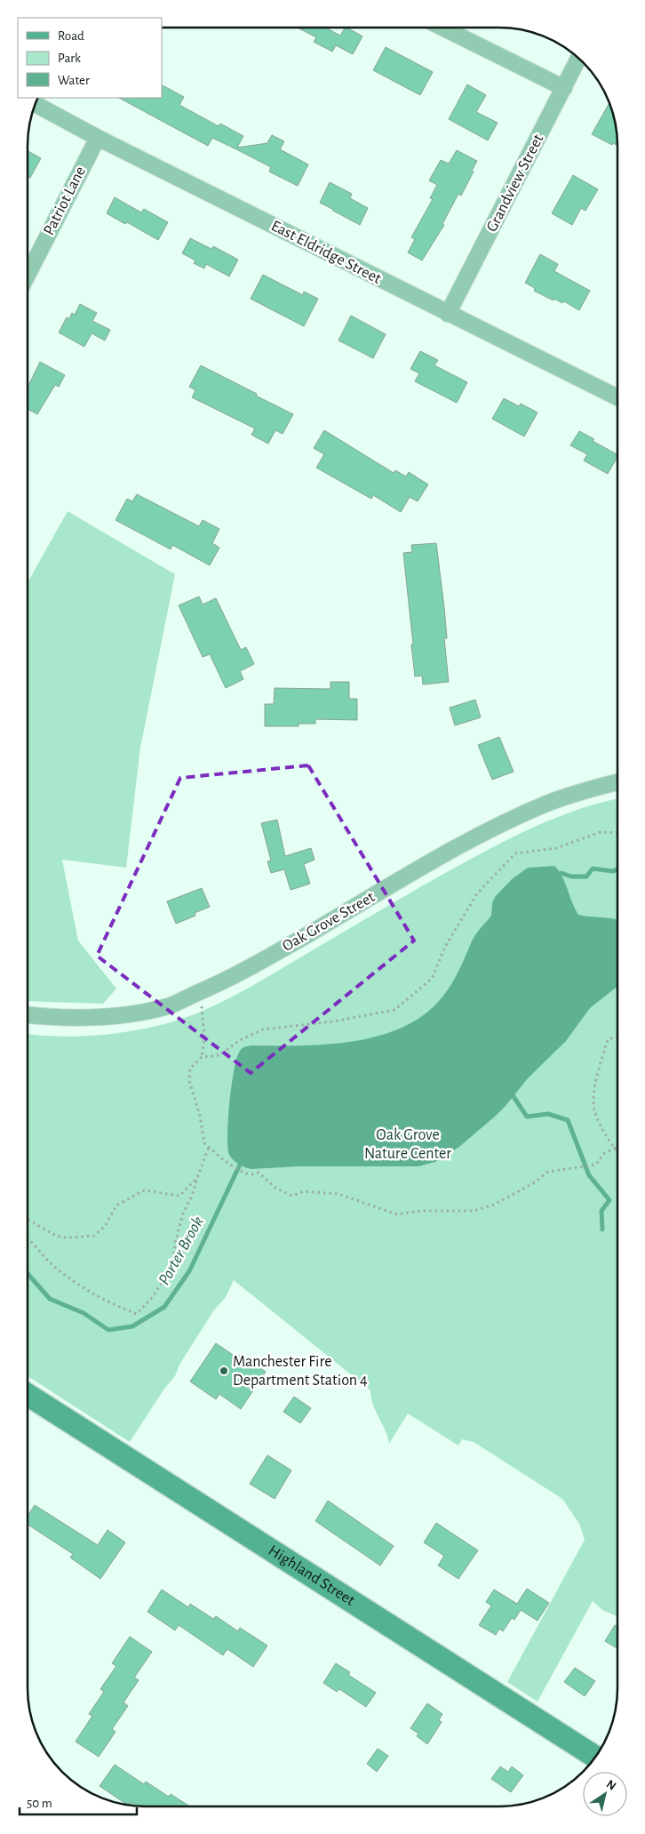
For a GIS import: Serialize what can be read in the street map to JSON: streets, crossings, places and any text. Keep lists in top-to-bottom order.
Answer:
{
  "streets": {
    "main road": ["Highland Street"],
    "street": [
      "Grandview Street",
      "Patriot Lane",
      "East Eldridge Street",
      "Oak Grove Street"
    ]
  },
  "crossings": [
    ["Grandview Street", "East Eldridge Street"],
    ["Patriot Lane", "East Eldridge Street"]
  ],
  "water": ["Porter Brook"],
  "parks": ["Oak Grove Nature Center"],
  "places": ["Manchester Fire Department Station 4"],
  "legend": ["Road", "Park", "Water"],
  "scale_bar": "50 m",
  "north": "top right"
}
